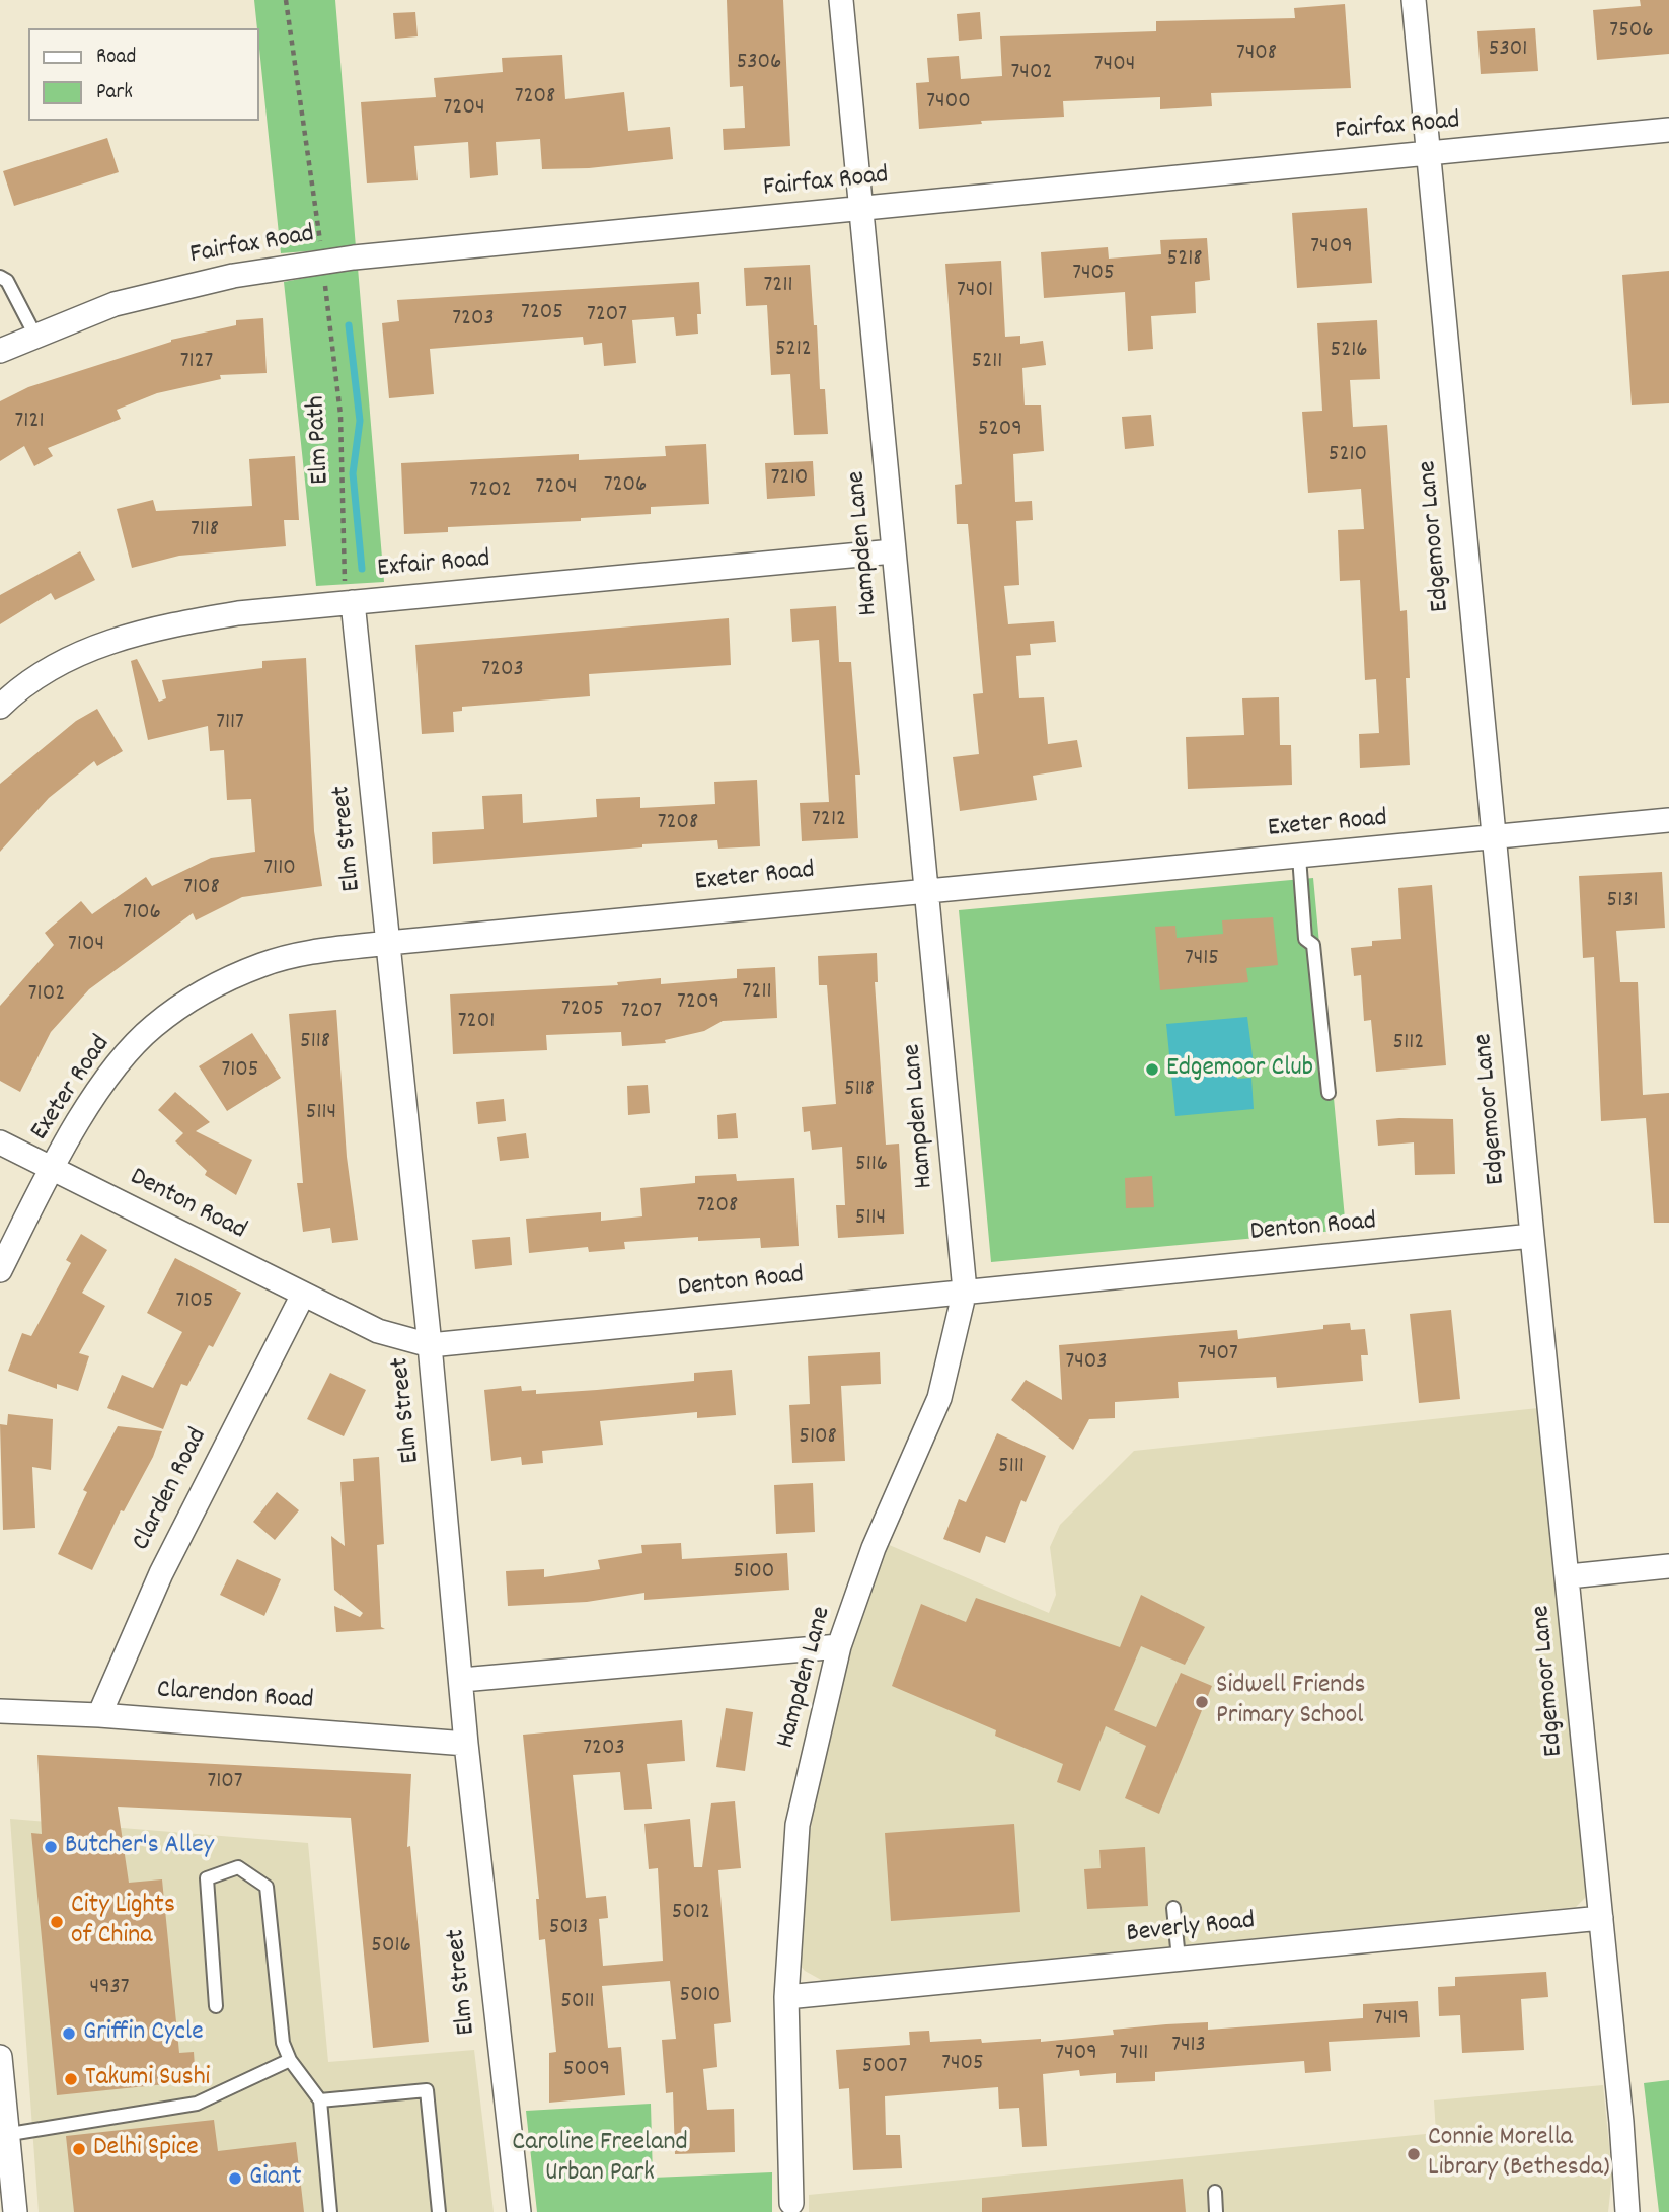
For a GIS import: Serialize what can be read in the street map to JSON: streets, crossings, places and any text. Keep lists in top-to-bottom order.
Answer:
{
  "streets": {
    "street": [
      "Fairfax Road",
      "Edgemoor Lane",
      "Hampden Lane",
      "Exfair Road",
      "Exeter Road",
      "Elm Street",
      "Denton Road",
      "Clarden Road",
      "Clarendon Road",
      "Beverly Road"
    ],
    "path": ["Elm Path"]
  },
  "crossings": [
    ["Fairfax Road", "Edgemoor Lane"],
    ["Fairfax Road", "Hampden Lane"],
    ["Elm Path", "Exfair Road"],
    ["Elm Path", "Elm Street"],
    ["Edgemoor Lane", "Exeter Road"],
    ["Edgemoor Lane", "Denton Road"],
    ["Edgemoor Lane", "Beverly Road"],
    ["Hampden Lane", "Exfair Road"],
    ["Hampden Lane", "Exeter Road"],
    ["Hampden Lane", "Denton Road"],
    ["Hampden Lane", "Beverly Road"],
    ["Exfair Road", "Elm Street"],
    ["Exeter Road", "Elm Street"],
    ["Exeter Road", "Denton Road"],
    ["Elm Street", "Denton Road"],
    ["Elm Street", "Clarendon Road"],
    ["Denton Road", "Clarden Road"],
    ["Clarden Road", "Clarendon Road"]
  ],
  "parks": ["Caroline Freeland Urban Park"],
  "places": [
    "Edgemoor Club",
    "Sidwell Friends Primary School",
    "Butcher's Alley",
    "City Lights of China",
    "Griffin Cycle",
    "Takumi Sushi",
    "Delhi Spice",
    "Connie Morella Library (Bethesda)",
    "Giant"
  ],
  "house_numbers": [
    "7506",
    "5301",
    "7408",
    "5306",
    "7404",
    "7402",
    "7208",
    "7400",
    "7204",
    "7409",
    "5218",
    "7405",
    "7211",
    "7401",
    "7205",
    "7207",
    "7203",
    "5212",
    "5216",
    "7127",
    "5211",
    "7121",
    "5209",
    "5210",
    "7210",
    "7206",
    "7204",
    "7202",
    "7118",
    "7203",
    "7117",
    "7212",
    "7208",
    "7110",
    "7108",
    "5131",
    "7106",
    "7104",
    "7415",
    "7211",
    "7102",
    "7209",
    "7205",
    "7207",
    "7201",
    "5118",
    "5112",
    "7105",
    "5118",
    "5114",
    "5116",
    "7208",
    "5114",
    "7105",
    "7407",
    "7403",
    "5108",
    "5111",
    "5100",
    "7203",
    "7107",
    "5012",
    "5013",
    "5016",
    "4937",
    "5010",
    "5011",
    "7419",
    "7413",
    "7409",
    "7411",
    "7405",
    "5007",
    "5009"
  ],
  "legend": ["Road", "Park"]
}
